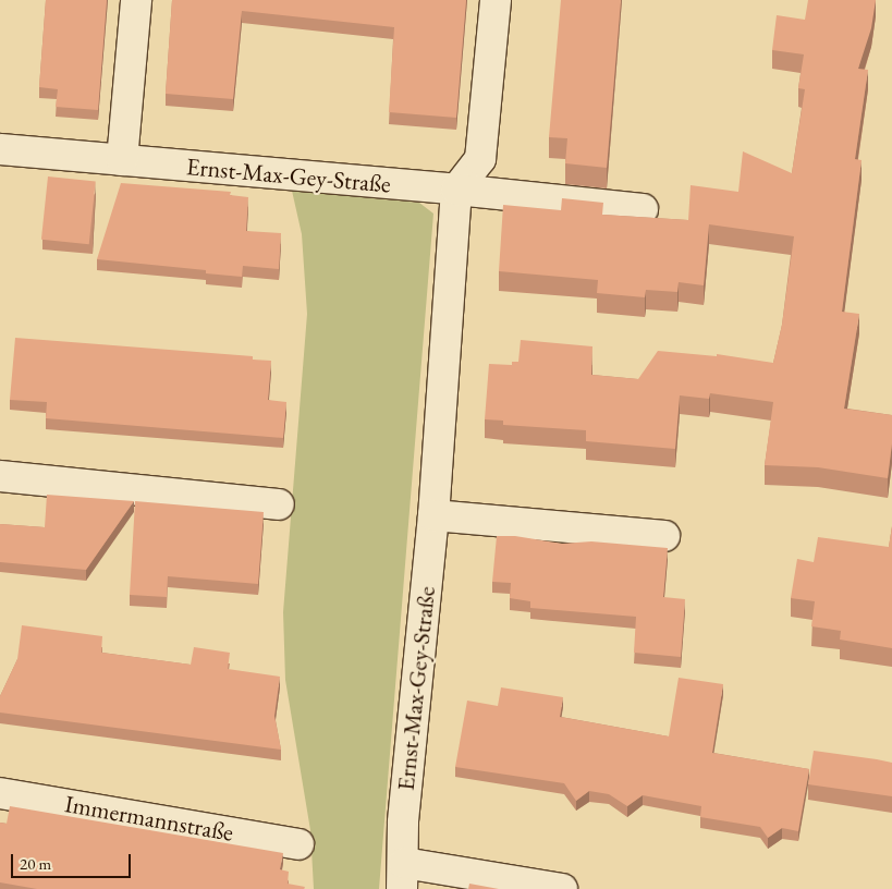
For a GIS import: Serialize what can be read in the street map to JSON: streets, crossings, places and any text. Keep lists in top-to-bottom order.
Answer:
{
  "streets": {
    "street": ["Ernst-Max-Gey-Straße", "Immermannstraße"]
  },
  "scale_bar": "20 m"
}
